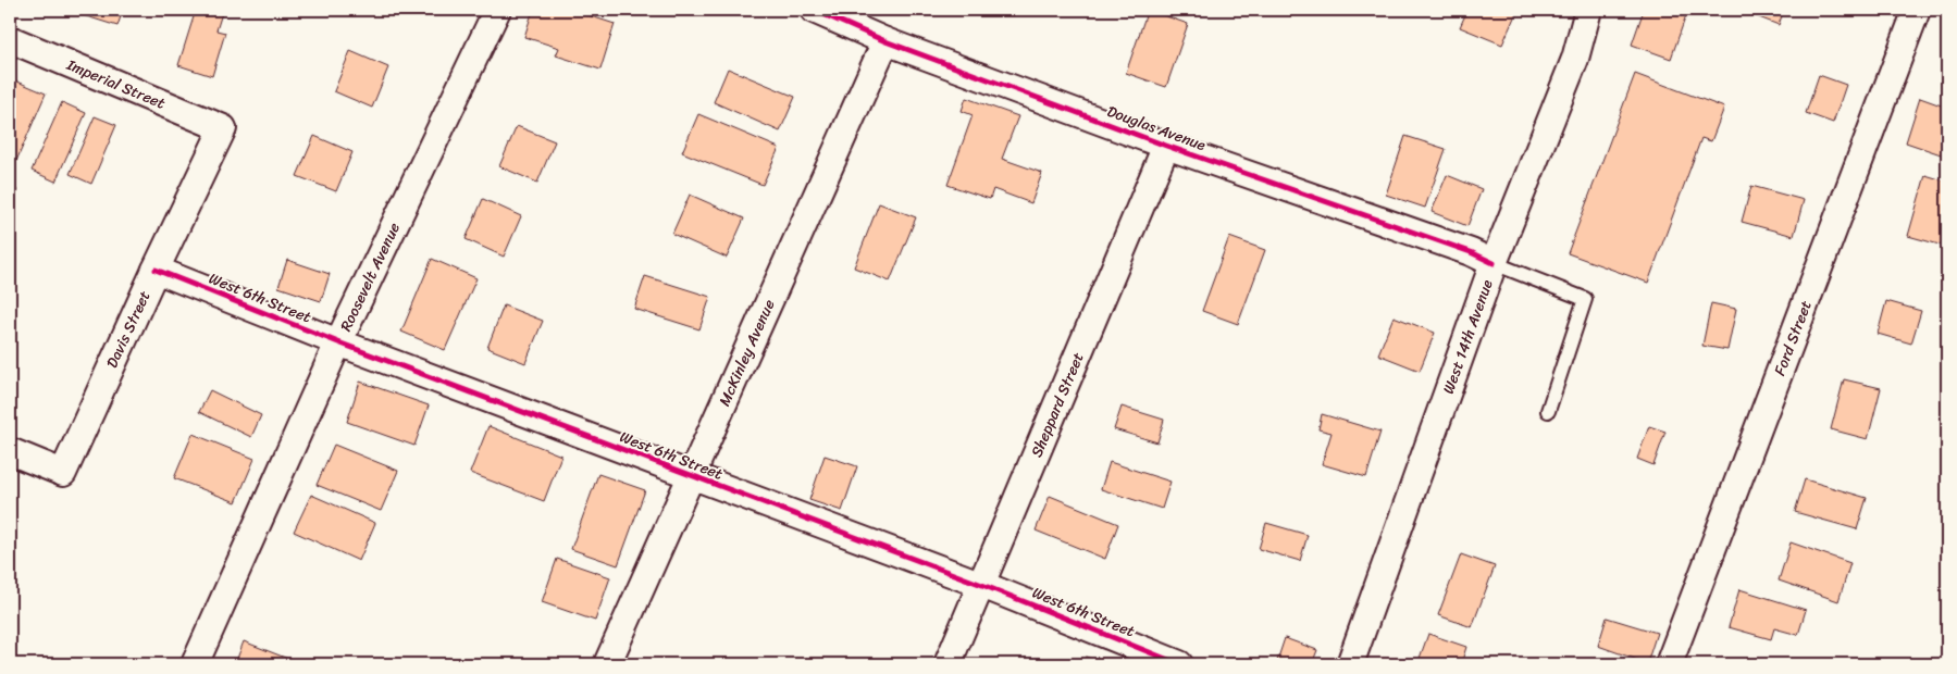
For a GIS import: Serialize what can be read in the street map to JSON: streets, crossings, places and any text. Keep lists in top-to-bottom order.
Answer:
{
  "streets": {
    "street": [
      "Imperial Street",
      "Douglas Avenue",
      "Roosevelt Avenue",
      "West 6th Street",
      "Davis Street",
      "West 14th Avenue",
      "Ford Street",
      "McKinley Avenue",
      "Sheppard Street"
    ]
  },
  "crossings": [
    ["Imperial Street", "Davis Street"],
    ["Douglas Avenue", "West 14th Avenue"],
    ["Douglas Avenue", "McKinley Avenue"],
    ["Douglas Avenue", "Sheppard Street"],
    ["Roosevelt Avenue", "West 6th Street"],
    ["West 6th Street", "Davis Street"],
    ["West 6th Street", "McKinley Avenue"],
    ["West 6th Street", "Sheppard Street"]
  ]
}
